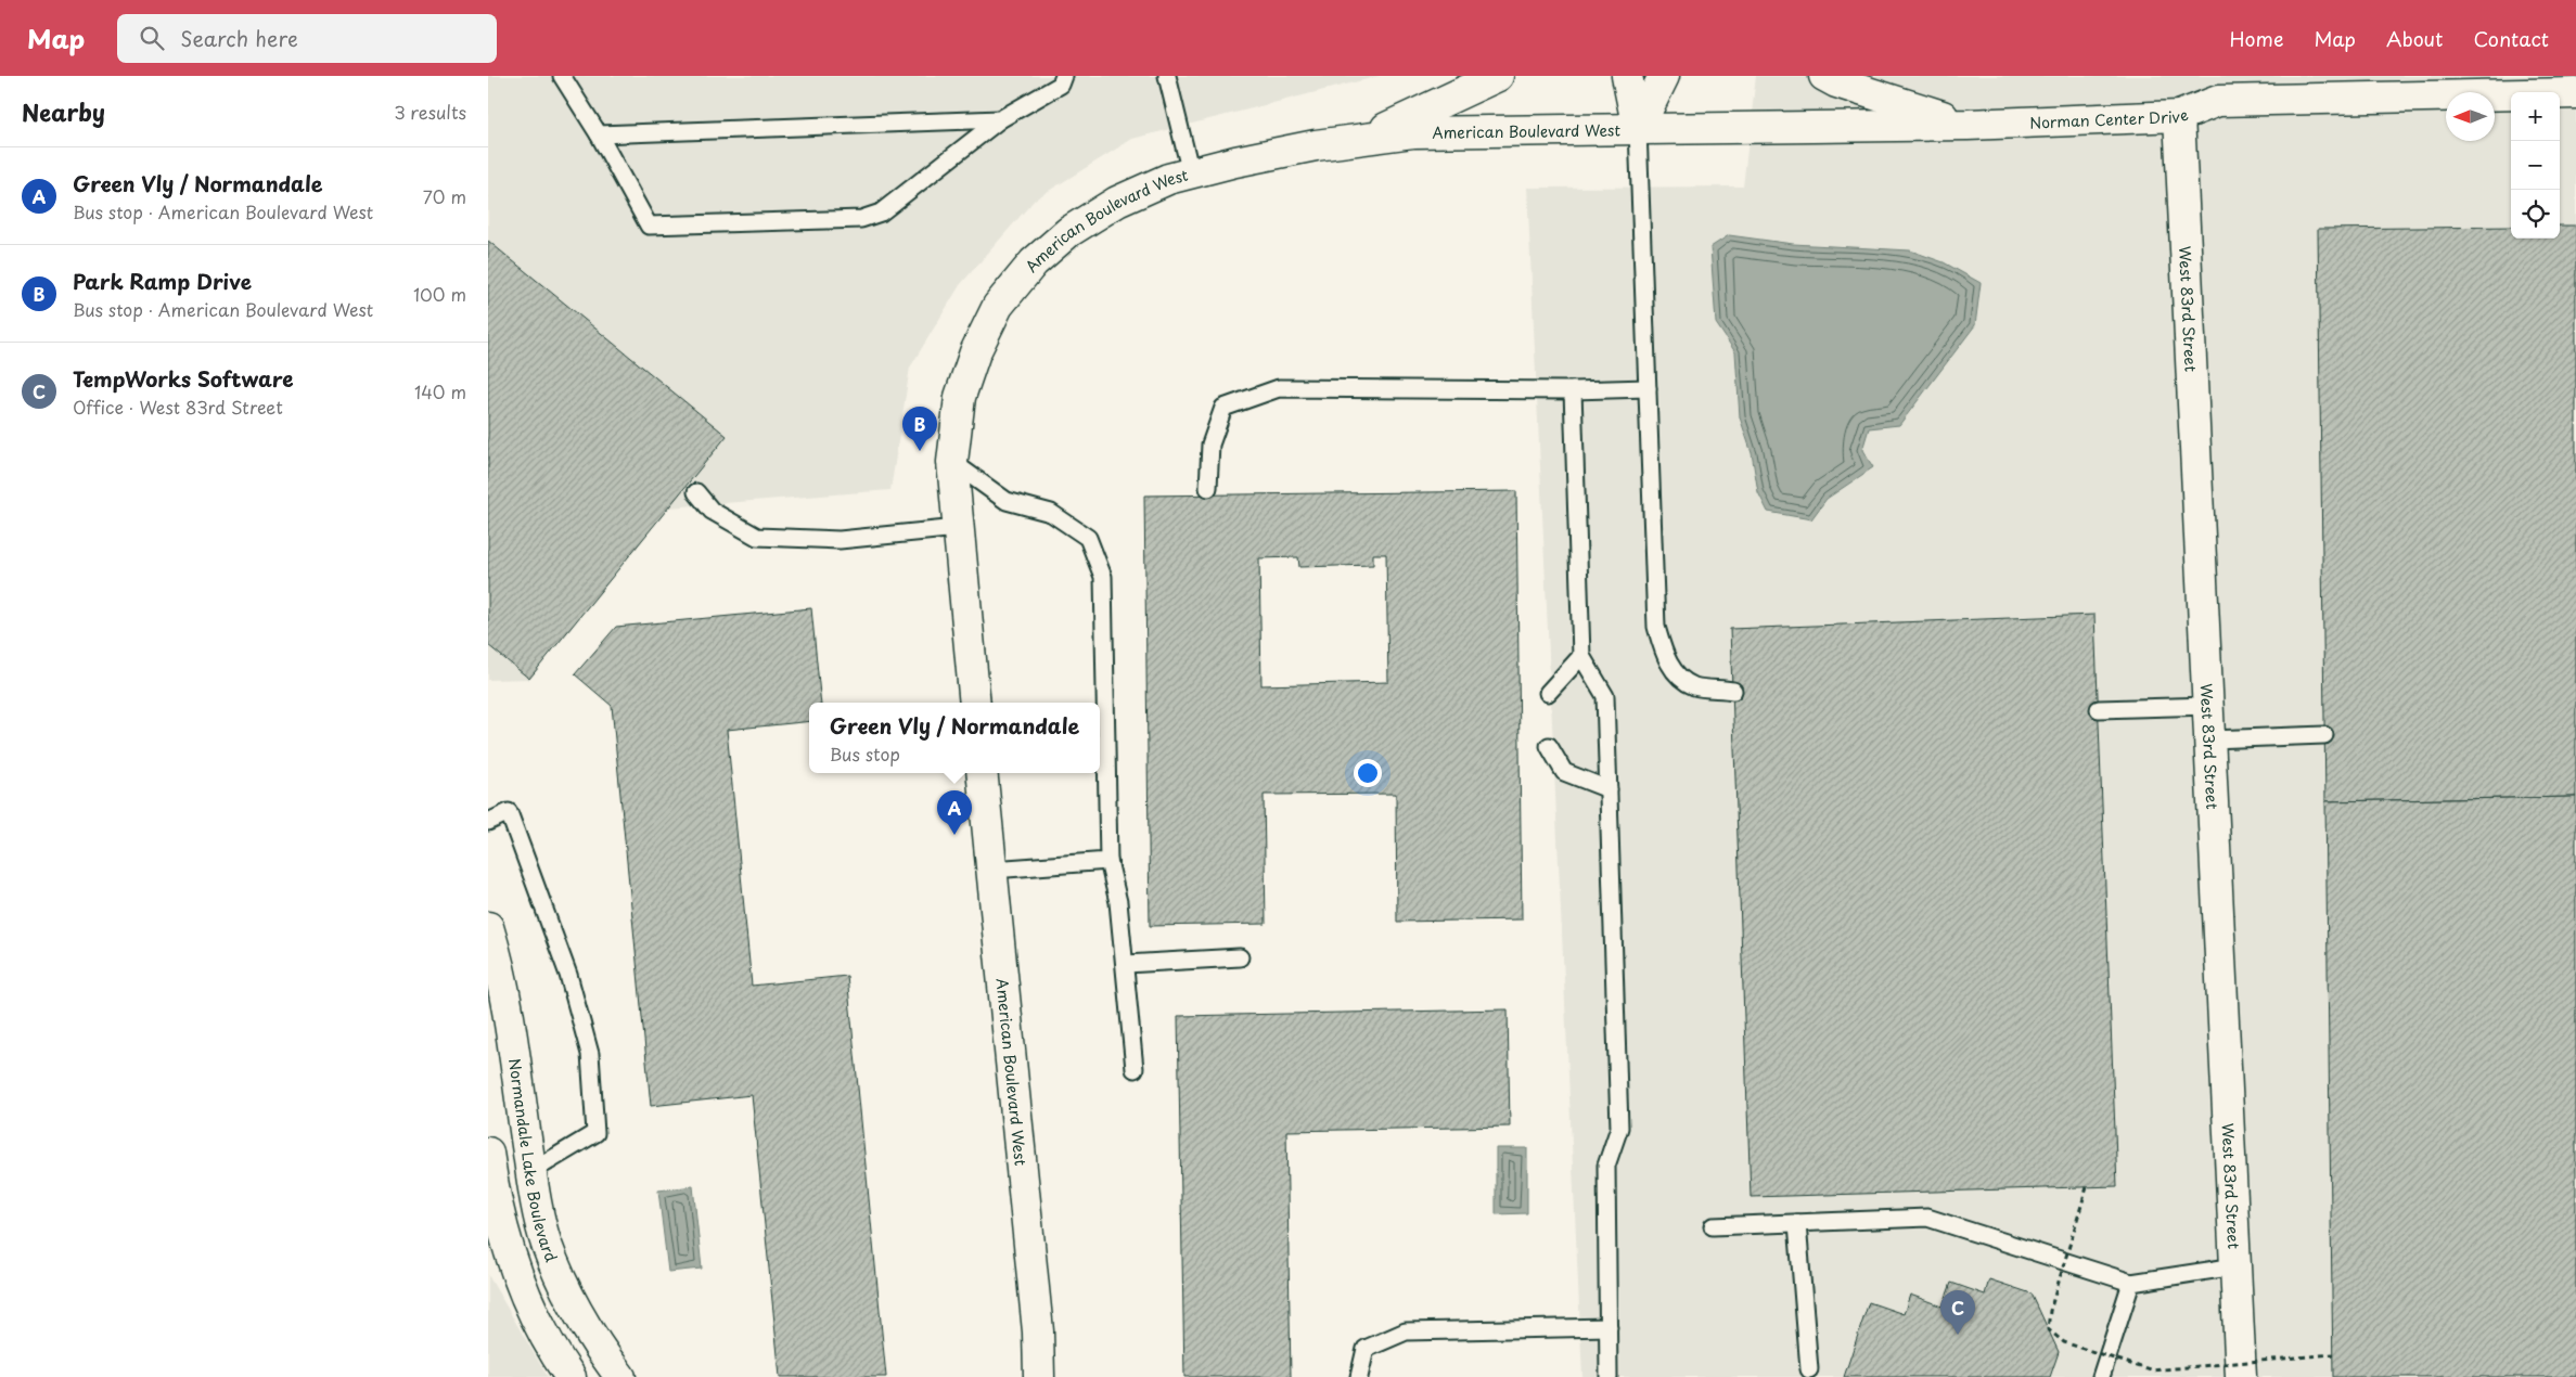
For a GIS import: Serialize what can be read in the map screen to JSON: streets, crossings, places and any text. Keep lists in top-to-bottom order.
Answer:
{
  "streets": {
    "street": [
      "Norman Center Drive",
      "American Boulevard West",
      "West 83rd Street",
      "Normandale Lake Boulevard"
    ]
  },
  "crossings": [
    ["Norman Center Drive", "American Boulevard West"],
    ["Norman Center Drive", "West 83rd Street"]
  ],
  "north": "left",
  "page": {
    "header": "Map",
    "search": "Search here",
    "nav": [
      "Home",
      "Map",
      "About",
      "Contact"
    ],
    "heading": ["Nearby", "3 results"],
    "map_buttons": ["+", "−"],
    "list": [
      {
        "mark": "A",
        "name": "Green Vly / Normandale",
        "note": "Bus stop · American Boulevard West",
        "value": "70 m"
      },
      {
        "mark": "B",
        "name": "Park Ramp Drive",
        "note": "Bus stop · American Boulevard West",
        "value": "100 m"
      },
      {
        "mark": "C",
        "name": "TempWorks Software",
        "note": "Office · West 83rd Street",
        "value": "140 m"
      }
    ],
    "pins": ["B", "A", "C"],
    "popup": ["Green Vly / Normandale", "Bus stop"]
  }
}
